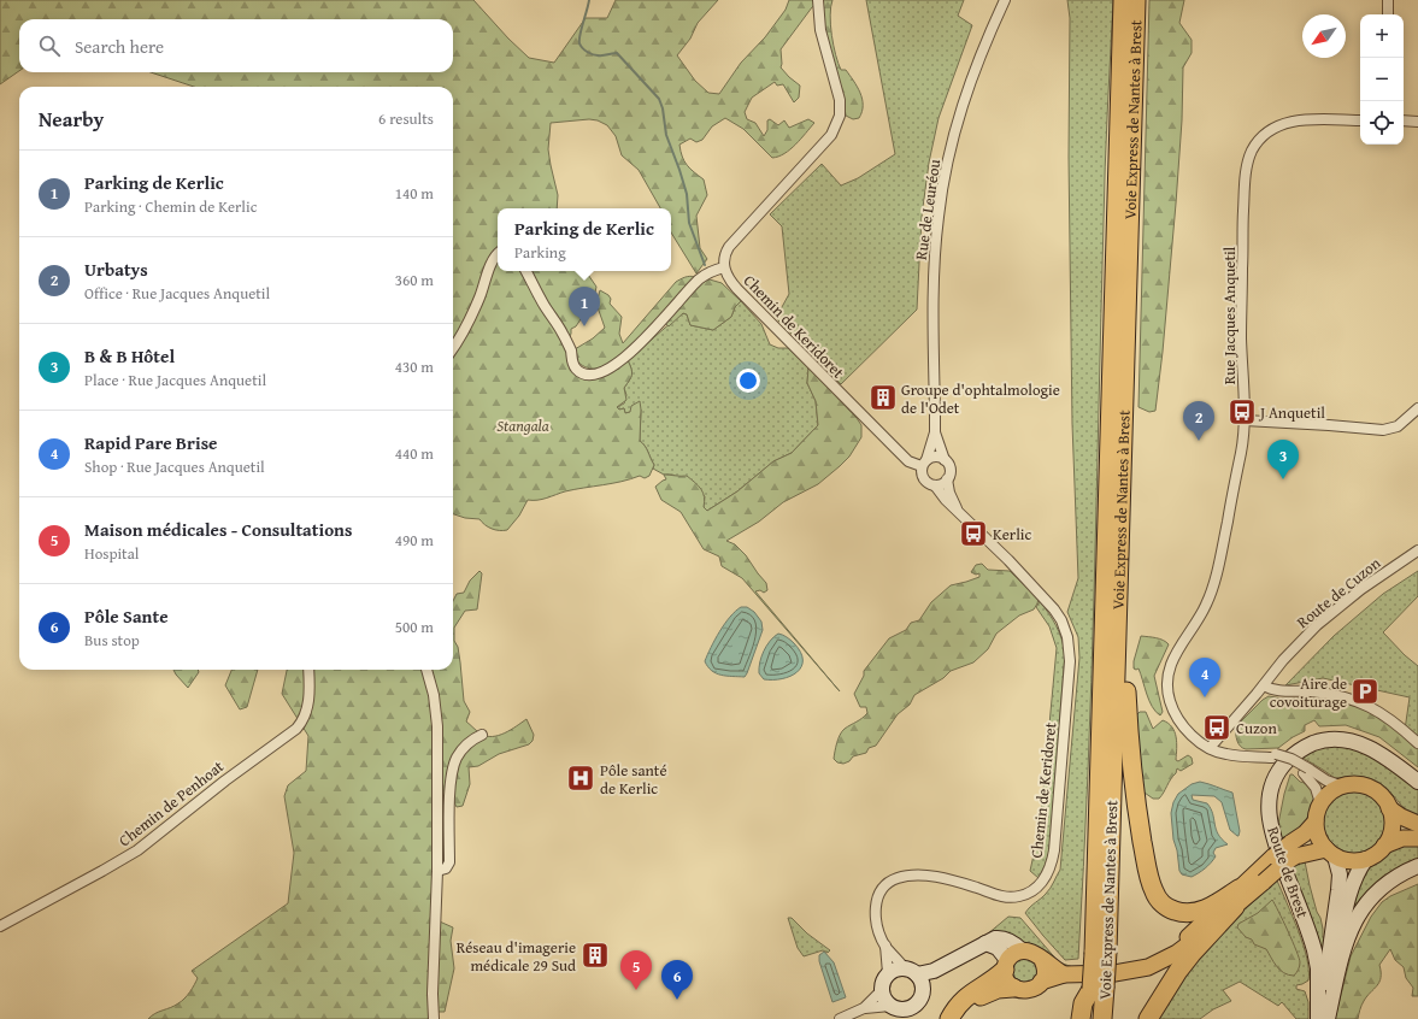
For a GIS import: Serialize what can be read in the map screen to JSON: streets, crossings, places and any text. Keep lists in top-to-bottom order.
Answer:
{
  "streets": {
    "highway": ["Voie Express de Nantes à Brest"],
    "main road": ["Route de Brest"],
    "street": [
      "Rue de Leuréou",
      "Rue Jacques Anquetil",
      "Chemin de Keridoret",
      "Route de Cuzon",
      "Chemin de Penhoat"
    ]
  },
  "crossings": [
    ["Rue de Leuréou", "Chemin de Keridoret"],
    ["Rue Jacques Anquetil", "Route de Cuzon"]
  ],
  "parks": ["Stangala"],
  "places": {
    "building": ["Groupe d'ophtalmologie de l'Odet", "Réseau d'imagerie médicale 29 Sud"],
    "bus stop": ["J Anquetil", "Kerlic", "Cuzon"],
    "parking": ["Aire de covoiturage"],
    "hospital": ["Pôle santé de Kerlic"]
  },
  "north": "bottom left",
  "page": {
    "map_buttons": ["+", "−"],
    "search": "Search here",
    "heading": ["Nearby", "6 results"],
    "list": [
      {
        "mark": "1",
        "name": "Parking de Kerlic",
        "note": "Parking · Chemin de Kerlic",
        "value": "140 m"
      },
      {
        "mark": "2",
        "name": "Urbatys",
        "note": "Office · Rue Jacques Anquetil",
        "value": "360 m"
      },
      {
        "mark": "3",
        "name": "B & B Hôtel",
        "note": "Place · Rue Jacques Anquetil",
        "value": "430 m"
      },
      {
        "mark": "4",
        "name": "Rapid Pare Brise",
        "note": "Shop · Rue Jacques Anquetil",
        "value": "440 m"
      },
      {
        "mark": "5",
        "name": "Maison médicales - Consultations",
        "note": "Hospital",
        "value": "490 m"
      },
      {
        "mark": "6",
        "name": "Pôle Sante",
        "note": "Bus stop",
        "value": "500 m"
      }
    ],
    "popup": ["Parking de Kerlic", "Parking"],
    "pins": [
      "1",
      "2",
      "3",
      "4",
      "5",
      "6"
    ]
  }
}
